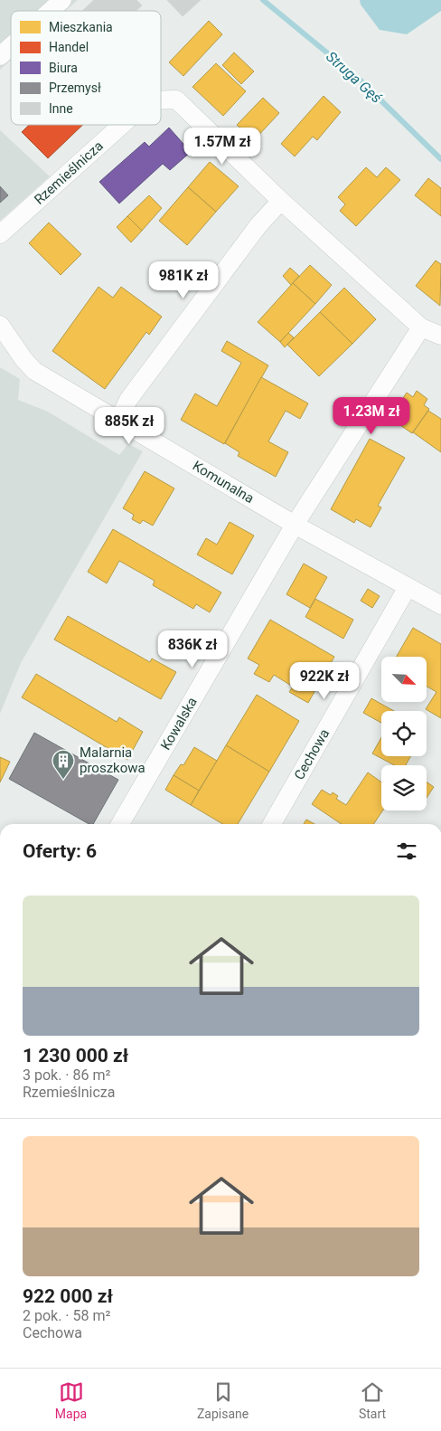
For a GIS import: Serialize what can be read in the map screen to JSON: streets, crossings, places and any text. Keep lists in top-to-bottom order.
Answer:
{
  "streets": {
    "street": [
      "Rzemieślnicza",
      "Komunalna",
      "Kowalska",
      "Cechowa"
    ]
  },
  "crossings": [
    ["Komunalna", "Kowalska"],
    ["Komunalna", "Cechowa"]
  ],
  "water": ["Struga Gęś"],
  "places": {
    "building": ["Malarnia proszkowa"]
  },
  "legend": [
    "Mieszkania",
    "Handel",
    "Biura",
    "Przemysł",
    "Inne"
  ],
  "north": "bottom right",
  "page": {
    "price": [
      "1.57M zł",
      "981K zł",
      "1.23M zł",
      "885K zł",
      "836K zł",
      "922K zł"
    ],
    "heading": "Oferty: 6",
    "list": [
      {
        "name": "1 230 000 zł",
        "note": "3 pok. · 86 m² · Rzemieślnicza"
      },
      {
        "name": "922 000 zł",
        "note": "2 pok. · 58 m² · Cechowa"
      }
    ],
    "tabs": ["Mapa", "Zapisane", "Start"]
  }
}
